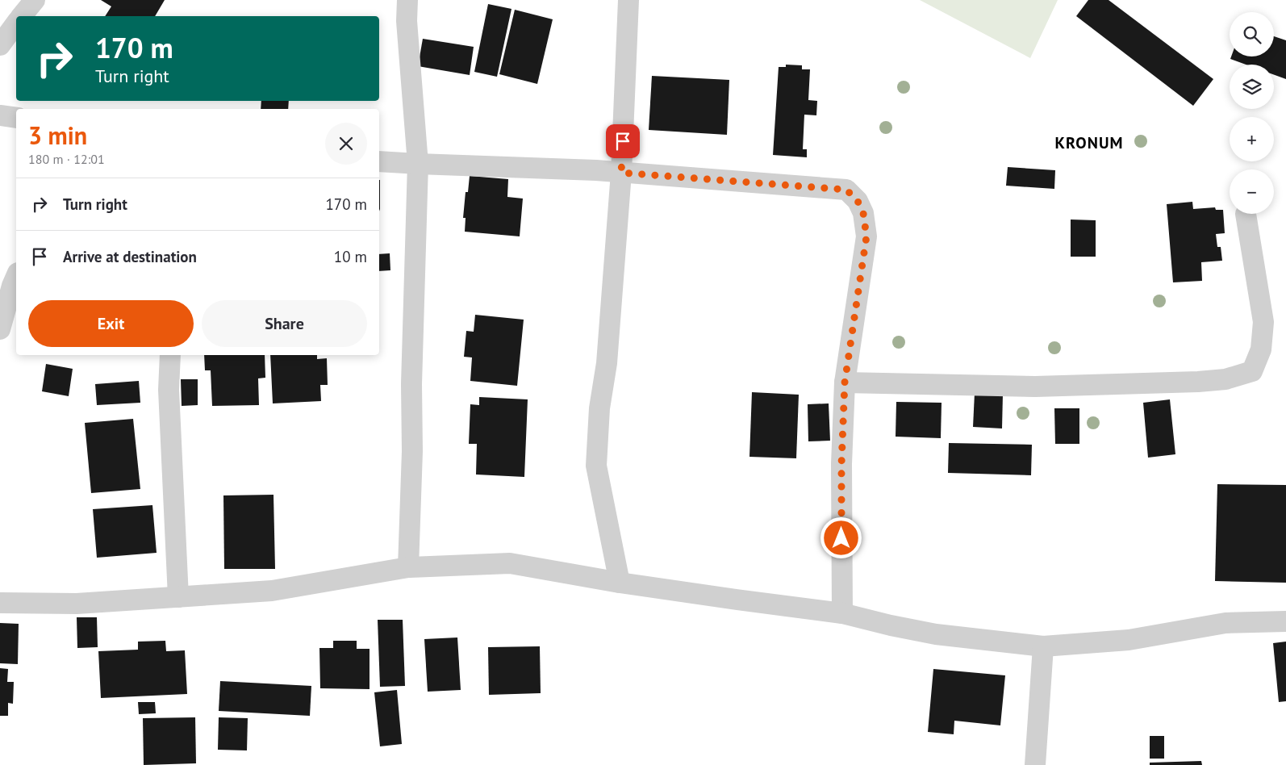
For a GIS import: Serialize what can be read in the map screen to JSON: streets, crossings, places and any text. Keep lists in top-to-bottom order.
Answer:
{
  "districts": ["KRONUM"],
  "page": {
    "map_buttons": ["+", "−"],
    "turn": ["170 m", "Turn right"],
    "heading": ["3 min", "180 m · 12:01"],
    "list": [
      {
        "name": "Turn right",
        "value": "170 m"
      },
      {
        "name": "Arrive at destination",
        "value": "10 m"
      }
    ],
    "buttons": ["Exit", "Share"]
  }
}
